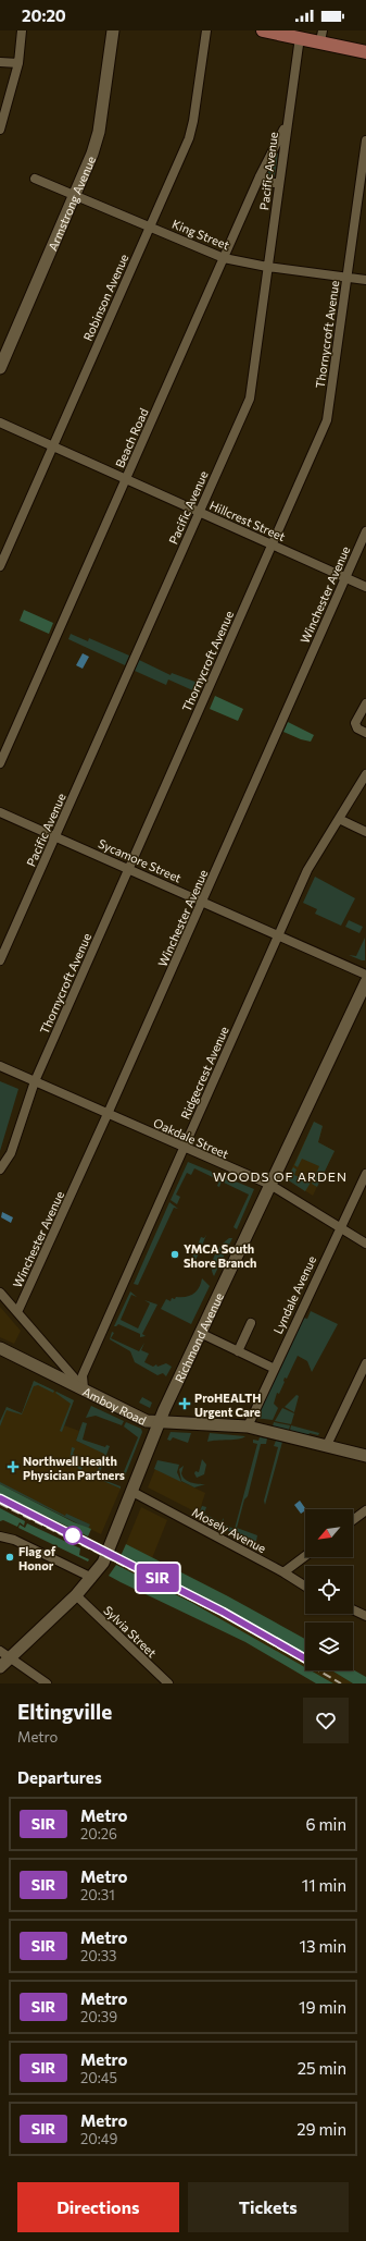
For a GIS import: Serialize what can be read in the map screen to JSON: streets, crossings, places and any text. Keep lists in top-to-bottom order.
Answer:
{
  "streets": {
    "main road": ["Armstrong Avenue", "Richmond Avenue", "Amboy Road"],
    "street": [
      "Pacific Avenue",
      "King Street",
      "Robinson Avenue",
      "Thornycroft Avenue",
      "Beach Road",
      "Hillcrest Street",
      "Winchester Avenue",
      "Sycamore Street",
      "Ridgecrest Avenue",
      "Oakdale Street",
      "Lyndale Avenue",
      "Mosely Avenue",
      "Sylvia Street"
    ]
  },
  "crossings": [
    ["Pacific Avenue", "King Street"],
    ["Pacific Avenue", "Beach Road"],
    ["Pacific Avenue", "Hillcrest Street"],
    ["Pacific Avenue", "Sycamore Street"],
    ["Armstrong Avenue", "King Street"],
    ["King Street", "Robinson Avenue"],
    ["King Street", "Thornycroft Avenue"],
    ["King Street", "Beach Road"],
    ["Robinson Avenue", "Hillcrest Street"],
    ["Thornycroft Avenue", "Hillcrest Street"],
    ["Thornycroft Avenue", "Sycamore Street"],
    ["Thornycroft Avenue", "Oakdale Street"],
    ["Beach Road", "Hillcrest Street"],
    ["Hillcrest Street", "Winchester Avenue"],
    ["Winchester Avenue", "Sycamore Street"],
    ["Winchester Avenue", "Oakdale Street"],
    ["Sycamore Street", "Ridgecrest Avenue"],
    ["Ridgecrest Avenue", "Oakdale Street"],
    ["Ridgecrest Avenue", "Amboy Road"],
    ["Oakdale Street", "Lyndale Avenue"],
    ["Oakdale Street", "Richmond Avenue"],
    ["Lyndale Avenue", "Amboy Road"],
    ["Richmond Avenue", "Amboy Road"],
    ["Richmond Avenue", "Mosely Avenue"],
    ["Richmond Avenue", "Sylvia Street"]
  ],
  "districts": ["WOODS OF ARDEN"],
  "places": {
    "other": ["YMCA South Shore Branch", "Flag of Honor"],
    "health": ["ProHEALTH Urgent Care", "Northwell Health Physician Partners"]
  },
  "lines": ["metro line SIR"],
  "north": "bottom left",
  "page": {
    "status": "20:20",
    "on_map": "SIR",
    "heading": [
      ["Eltingville", "Metro"],
      "Departures"
    ],
    "list": [
      {
        "mark": "SIR",
        "name": "Metro",
        "note": "20:26",
        "value": "6 min"
      },
      {
        "mark": "SIR",
        "name": "Metro",
        "note": "20:31",
        "value": "11 min"
      },
      {
        "mark": "SIR",
        "name": "Metro",
        "note": "20:33",
        "value": "13 min"
      },
      {
        "mark": "SIR",
        "name": "Metro",
        "note": "20:39",
        "value": "19 min"
      },
      {
        "mark": "SIR",
        "name": "Metro",
        "note": "20:45",
        "value": "25 min"
      },
      {
        "mark": "SIR",
        "name": "Metro",
        "note": "20:49",
        "value": "29 min"
      }
    ],
    "buttons": ["Directions", "Tickets"]
  }
}
